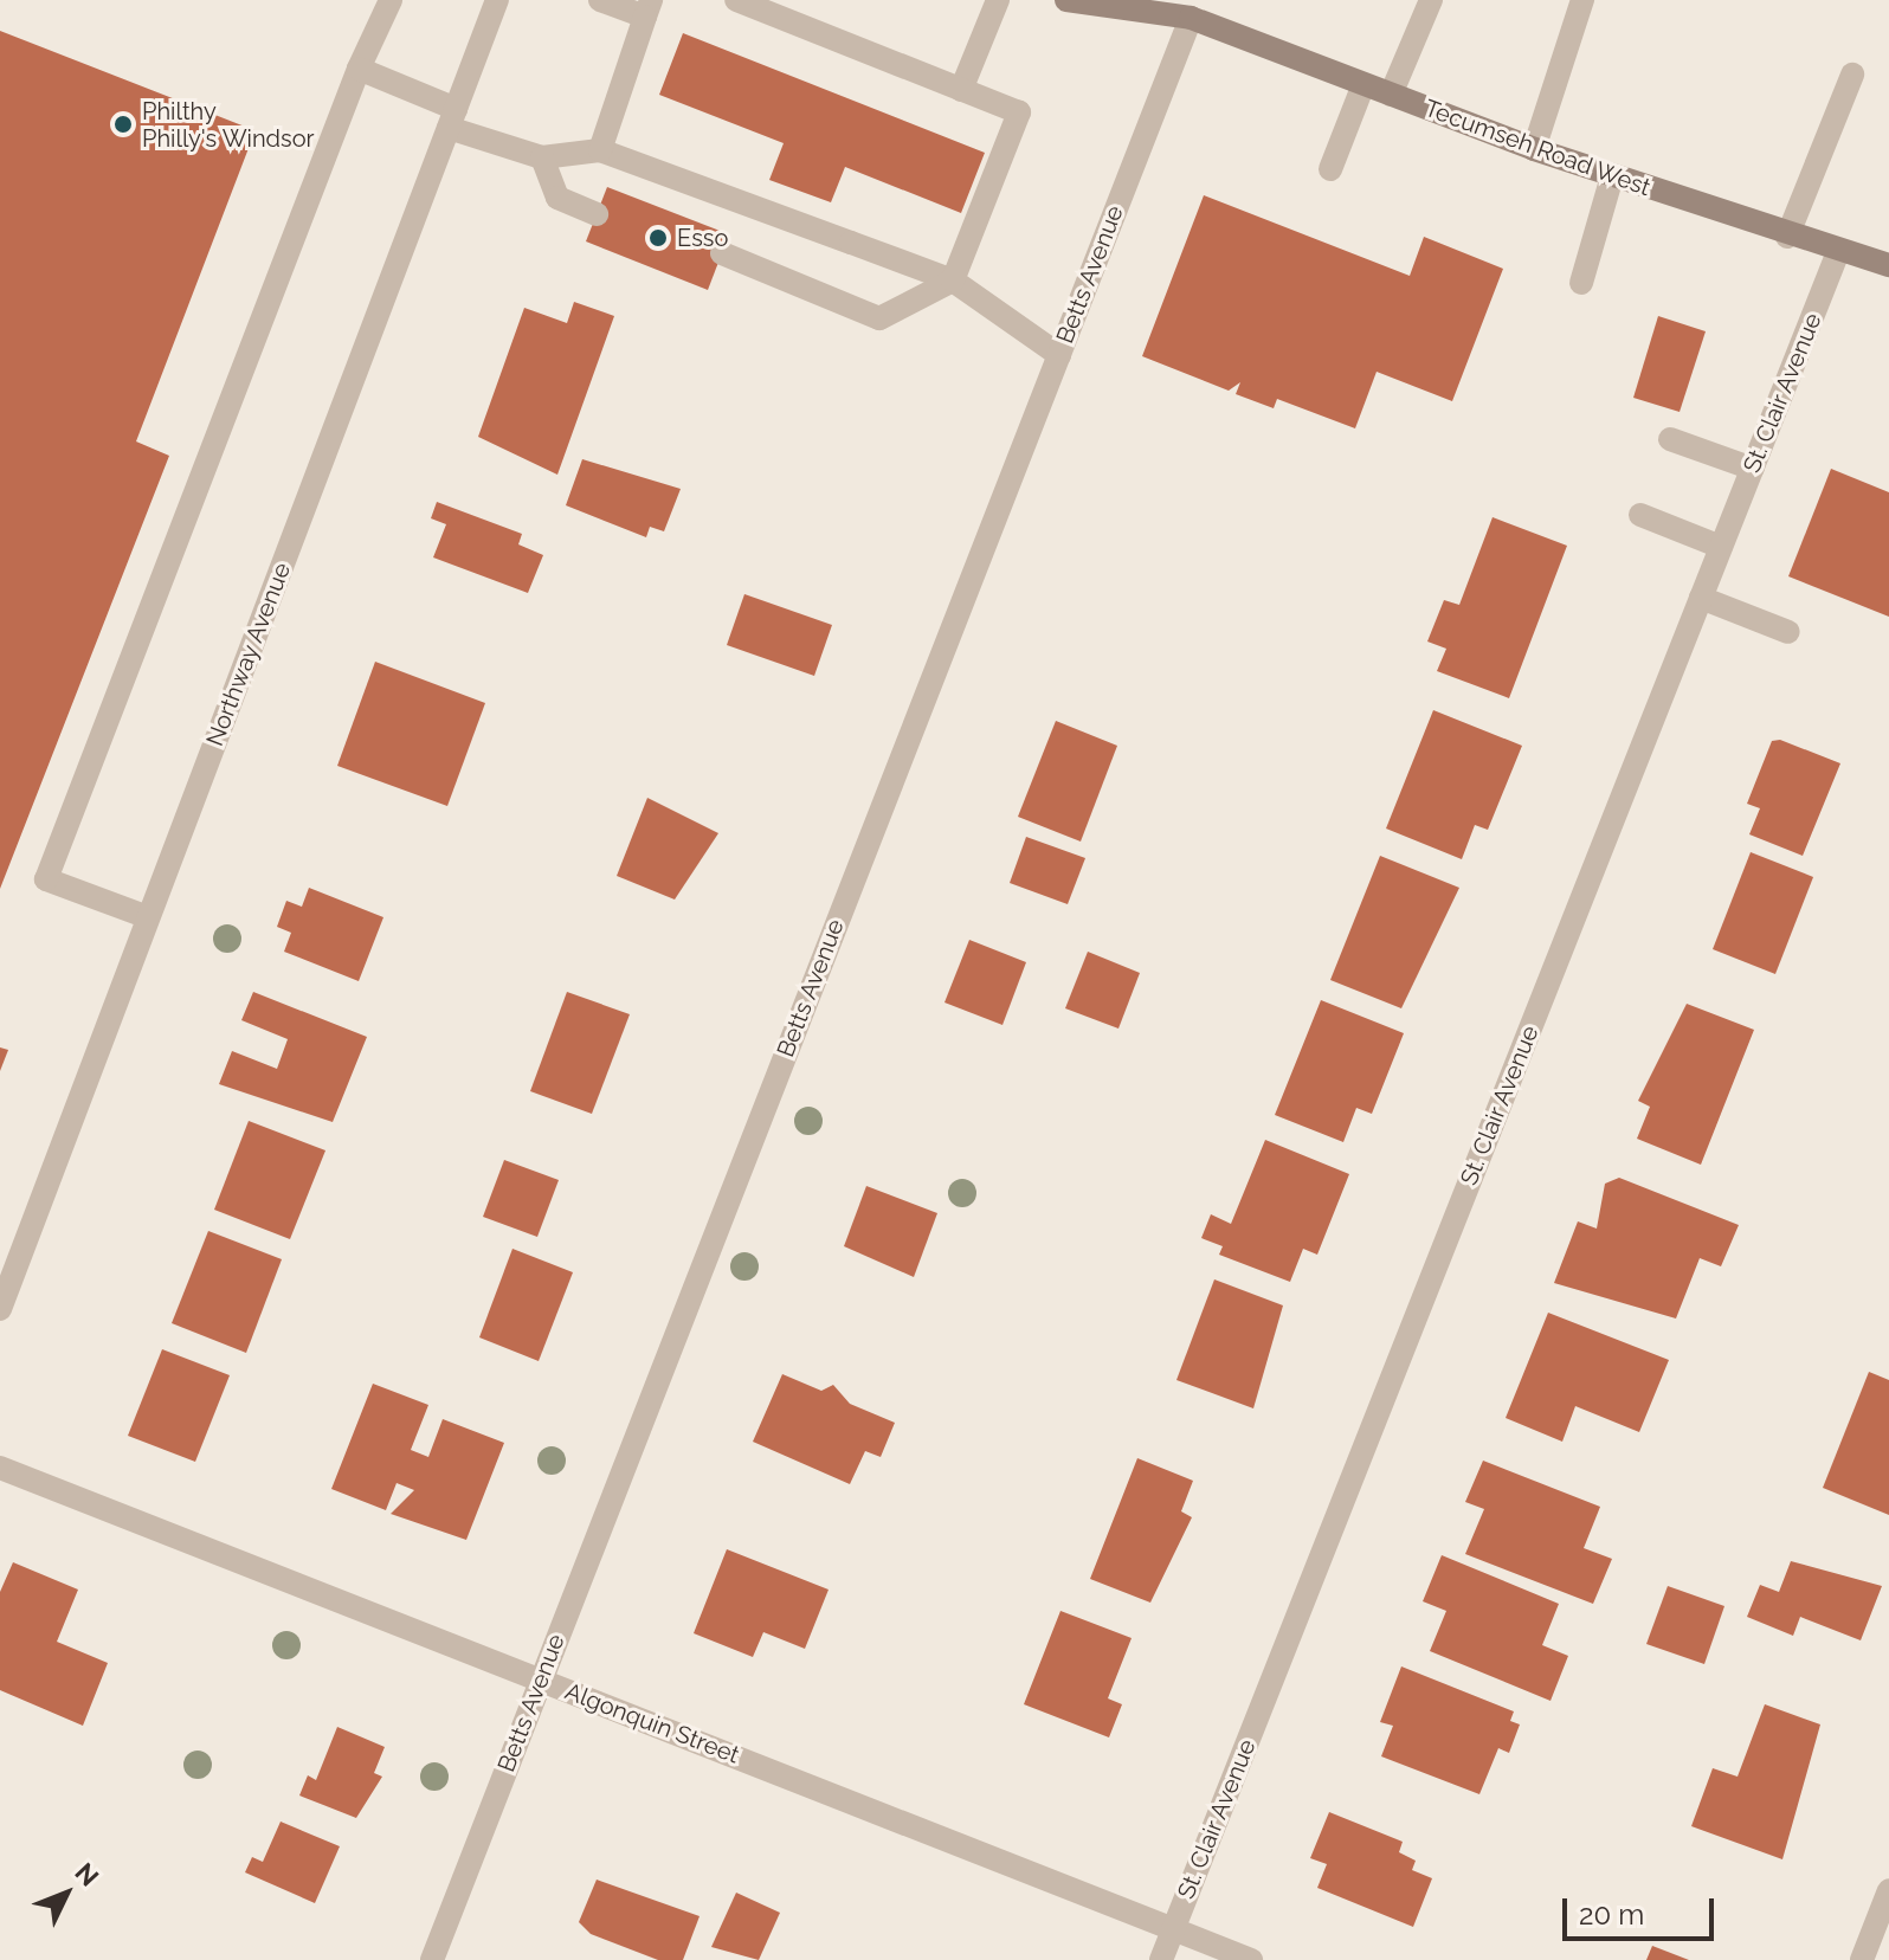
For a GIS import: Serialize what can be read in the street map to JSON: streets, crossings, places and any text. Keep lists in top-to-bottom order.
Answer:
{
  "streets": {
    "main road": ["Tecumseh Road West"],
    "street": [
      "Betts Avenue",
      "St. Clair Avenue",
      "Northway Avenue",
      "Algonquin Street"
    ]
  },
  "crossings": [
    ["Tecumseh Road West", "Betts Avenue"],
    ["Tecumseh Road West", "St. Clair Avenue"],
    ["Betts Avenue", "Algonquin Street"],
    ["St. Clair Avenue", "Algonquin Street"]
  ],
  "places": ["Philthy Philly's Windsor", "Esso"],
  "scale_bar": "20 m",
  "north": "top right"
}
